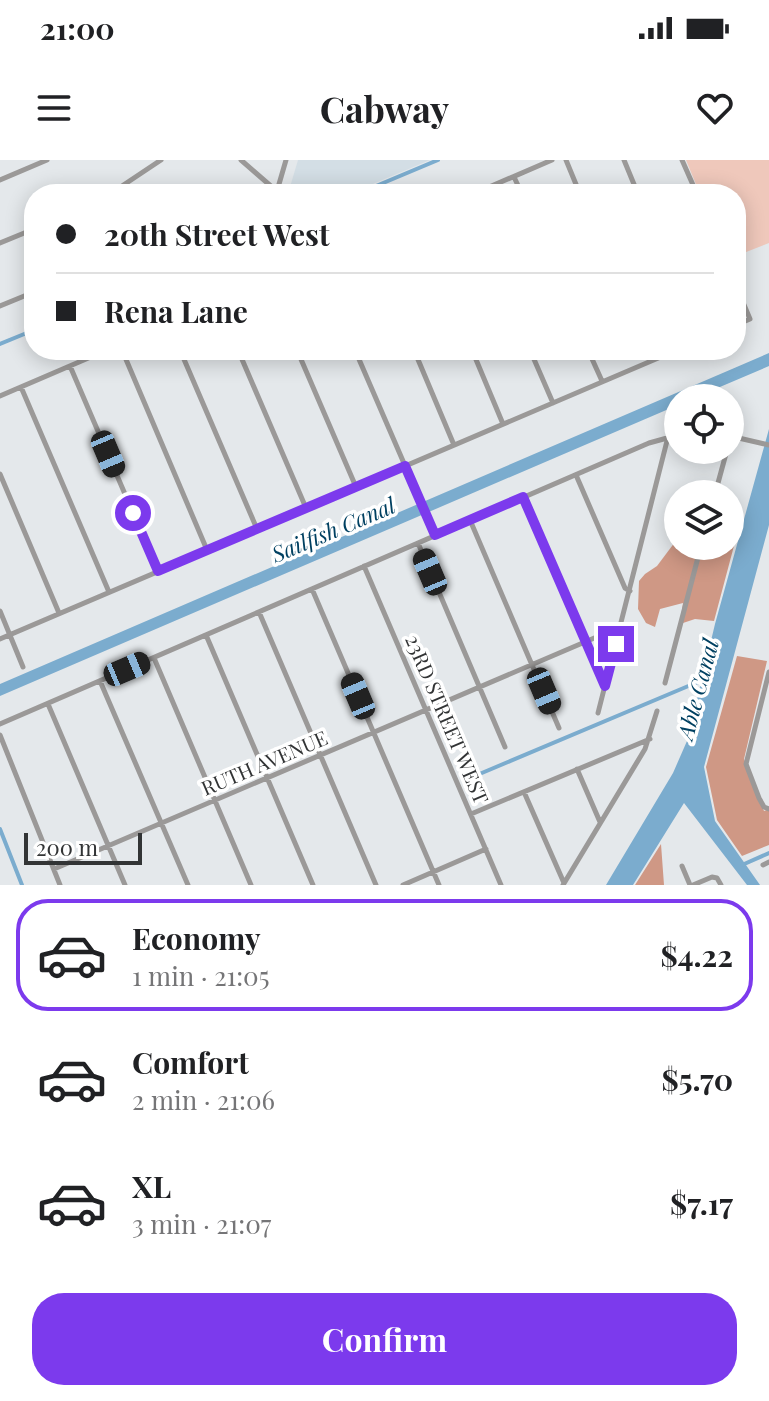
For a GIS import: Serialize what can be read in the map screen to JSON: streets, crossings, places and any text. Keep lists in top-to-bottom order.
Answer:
{
  "streets": {
    "street": ["23RD STREET WEST", "RUTH AVENUE"]
  },
  "crossings": [
    ["23RD STREET WEST", "RUTH AVENUE"]
  ],
  "water": ["Sailfish Canal", "Able Canal"],
  "scale_bar": "200 m",
  "page": {
    "status": "21:00",
    "header": "Cabway",
    "banner": ["20th Street West", "Rena Lane"],
    "scale": "200 m",
    "list": [
      {
        "name": "Economy",
        "note": "1 min · 21:05",
        "value": "$4.22"
      },
      {
        "name": "Comfort",
        "note": "2 min · 21:06",
        "value": "$5.70"
      },
      {
        "name": "XL",
        "note": "3 min · 21:07",
        "value": "$7.17"
      }
    ],
    "buttons": "Confirm"
  }
}
